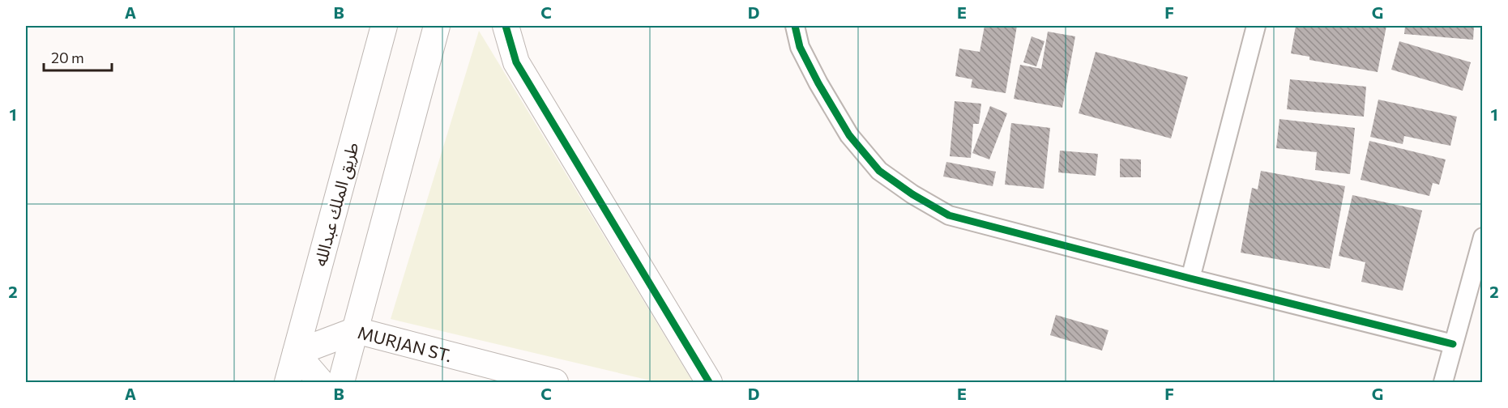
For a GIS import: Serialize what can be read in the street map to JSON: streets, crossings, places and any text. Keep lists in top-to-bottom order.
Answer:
{
  "streets": {
    "street": ["طريق الملك عبدالله", "MURJAN ST."]
  },
  "crossings": [
    ["طريق الملك عبدالله", "MURJAN ST."]
  ],
  "scale_bar": "20 m",
  "grid": {
    "columns": [
      "A",
      "B",
      "C",
      "D",
      "E",
      "F",
      "G"
    ],
    "rows": ["1", "2"]
  }
}
